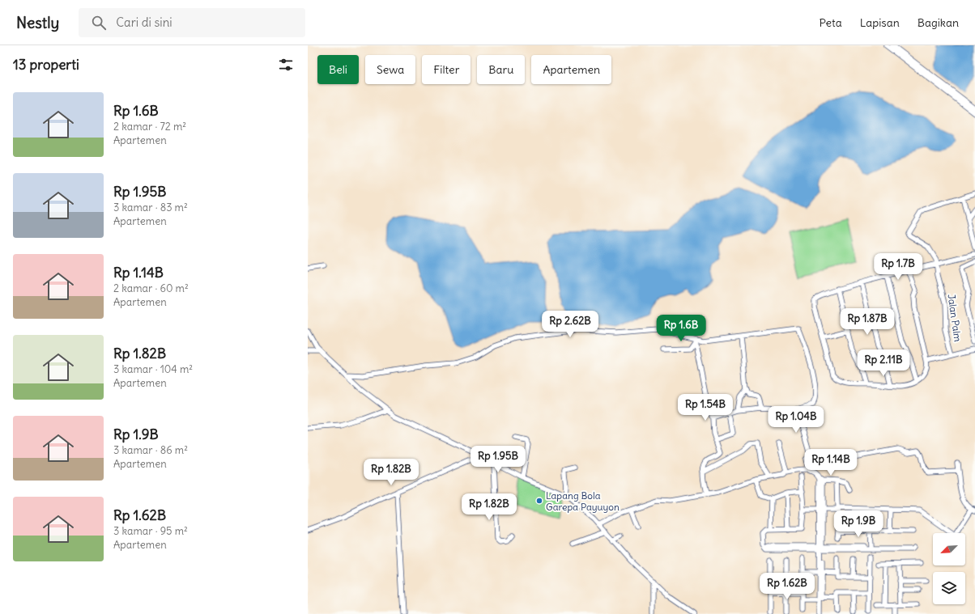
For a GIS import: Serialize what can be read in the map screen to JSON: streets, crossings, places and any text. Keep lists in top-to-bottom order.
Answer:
{
  "streets": {
    "street": ["Jalan Palm"]
  },
  "places": ["Lapang Bola Garepa Payuyon"],
  "north": "bottom left",
  "page": {
    "header": "Nestly",
    "search": "Cari di sini",
    "nav": ["Peta", "Lapisan", "Bagikan"],
    "heading": "13 properti",
    "chip": [
      "Beli",
      "Sewa",
      "Filter",
      "Baru",
      "Apartemen"
    ],
    "list": [
      {
        "name": "Rp 1.6B",
        "note": "2 kamar · 72 m² · Apartemen"
      },
      {
        "name": "Rp 1.95B",
        "note": "3 kamar · 83 m² · Apartemen"
      },
      {
        "name": "Rp 1.14B",
        "note": "2 kamar · 60 m² · Apartemen"
      },
      {
        "name": "Rp 1.82B",
        "note": "3 kamar · 104 m² · Apartemen"
      },
      {
        "name": "Rp 1.9B",
        "note": "3 kamar · 86 m² · Apartemen"
      },
      {
        "name": "Rp 1.62B",
        "note": "3 kamar · 95 m² · Apartemen"
      }
    ],
    "price": [
      "Rp 1.7B",
      "Rp 1.87B",
      "Rp 2.62B",
      "Rp 1.6B",
      "Rp 2.11B",
      "Rp 1.54B",
      "Rp 1.04B",
      "Rp 1.95B",
      "Rp 1.14B",
      "Rp 1.82B",
      "Rp 1.82B",
      "Rp 1.9B",
      "Rp 1.62B"
    ]
  }
}
